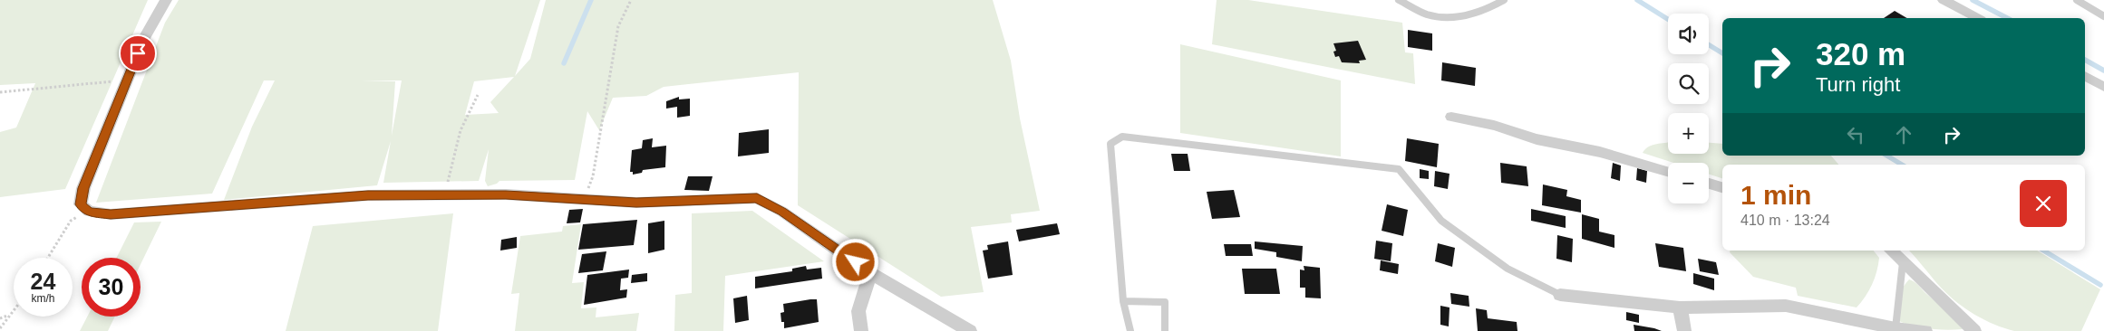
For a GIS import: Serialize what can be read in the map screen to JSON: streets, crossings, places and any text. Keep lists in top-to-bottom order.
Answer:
{
  "page": {
    "map_buttons": ["+", "−"],
    "turn": ["320 m", "Turn right"],
    "heading": ["1 min", "410 m · 13:24"],
    "speed": "24 km/h",
    "limit": "30"
  }
}
